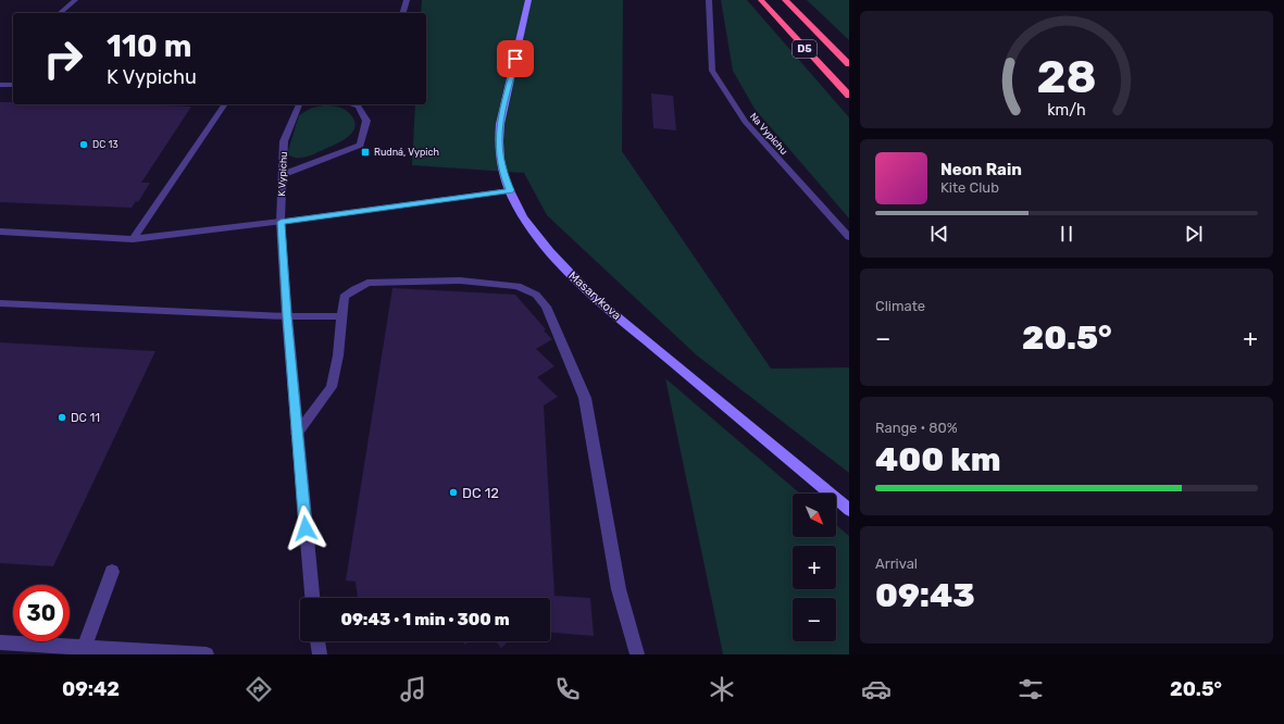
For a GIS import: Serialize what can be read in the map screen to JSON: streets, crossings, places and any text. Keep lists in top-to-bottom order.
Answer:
{
  "streets": {
    "highway": ["D5"],
    "main road": ["Masarykova"],
    "street": ["Na Vypichu", "K Vypichu"]
  },
  "places": {
    "other": ["DC 13", "DC 11", "DC 12"],
    "transit": ["Rudná, Vypich"]
  },
  "north": "bottom right",
  "page": {
    "turn": ["110 m", "K Vypichu"],
    "song": ["Neon Rain", "Kite Club"],
    "tile": [
      "Climate",
      ["Range · 80%", "400 km"],
      ["Arrival", "09:43"]
    ],
    "heat": ["−", "20.5°", "+"],
    "map_buttons": ["+", "−"],
    "limit": "30",
    "trip": "09:43 · 1 min · 300 m",
    "tabs": ["09:42", "20.5°"],
    "gauge": ["28", "km/h"]
  }
}
